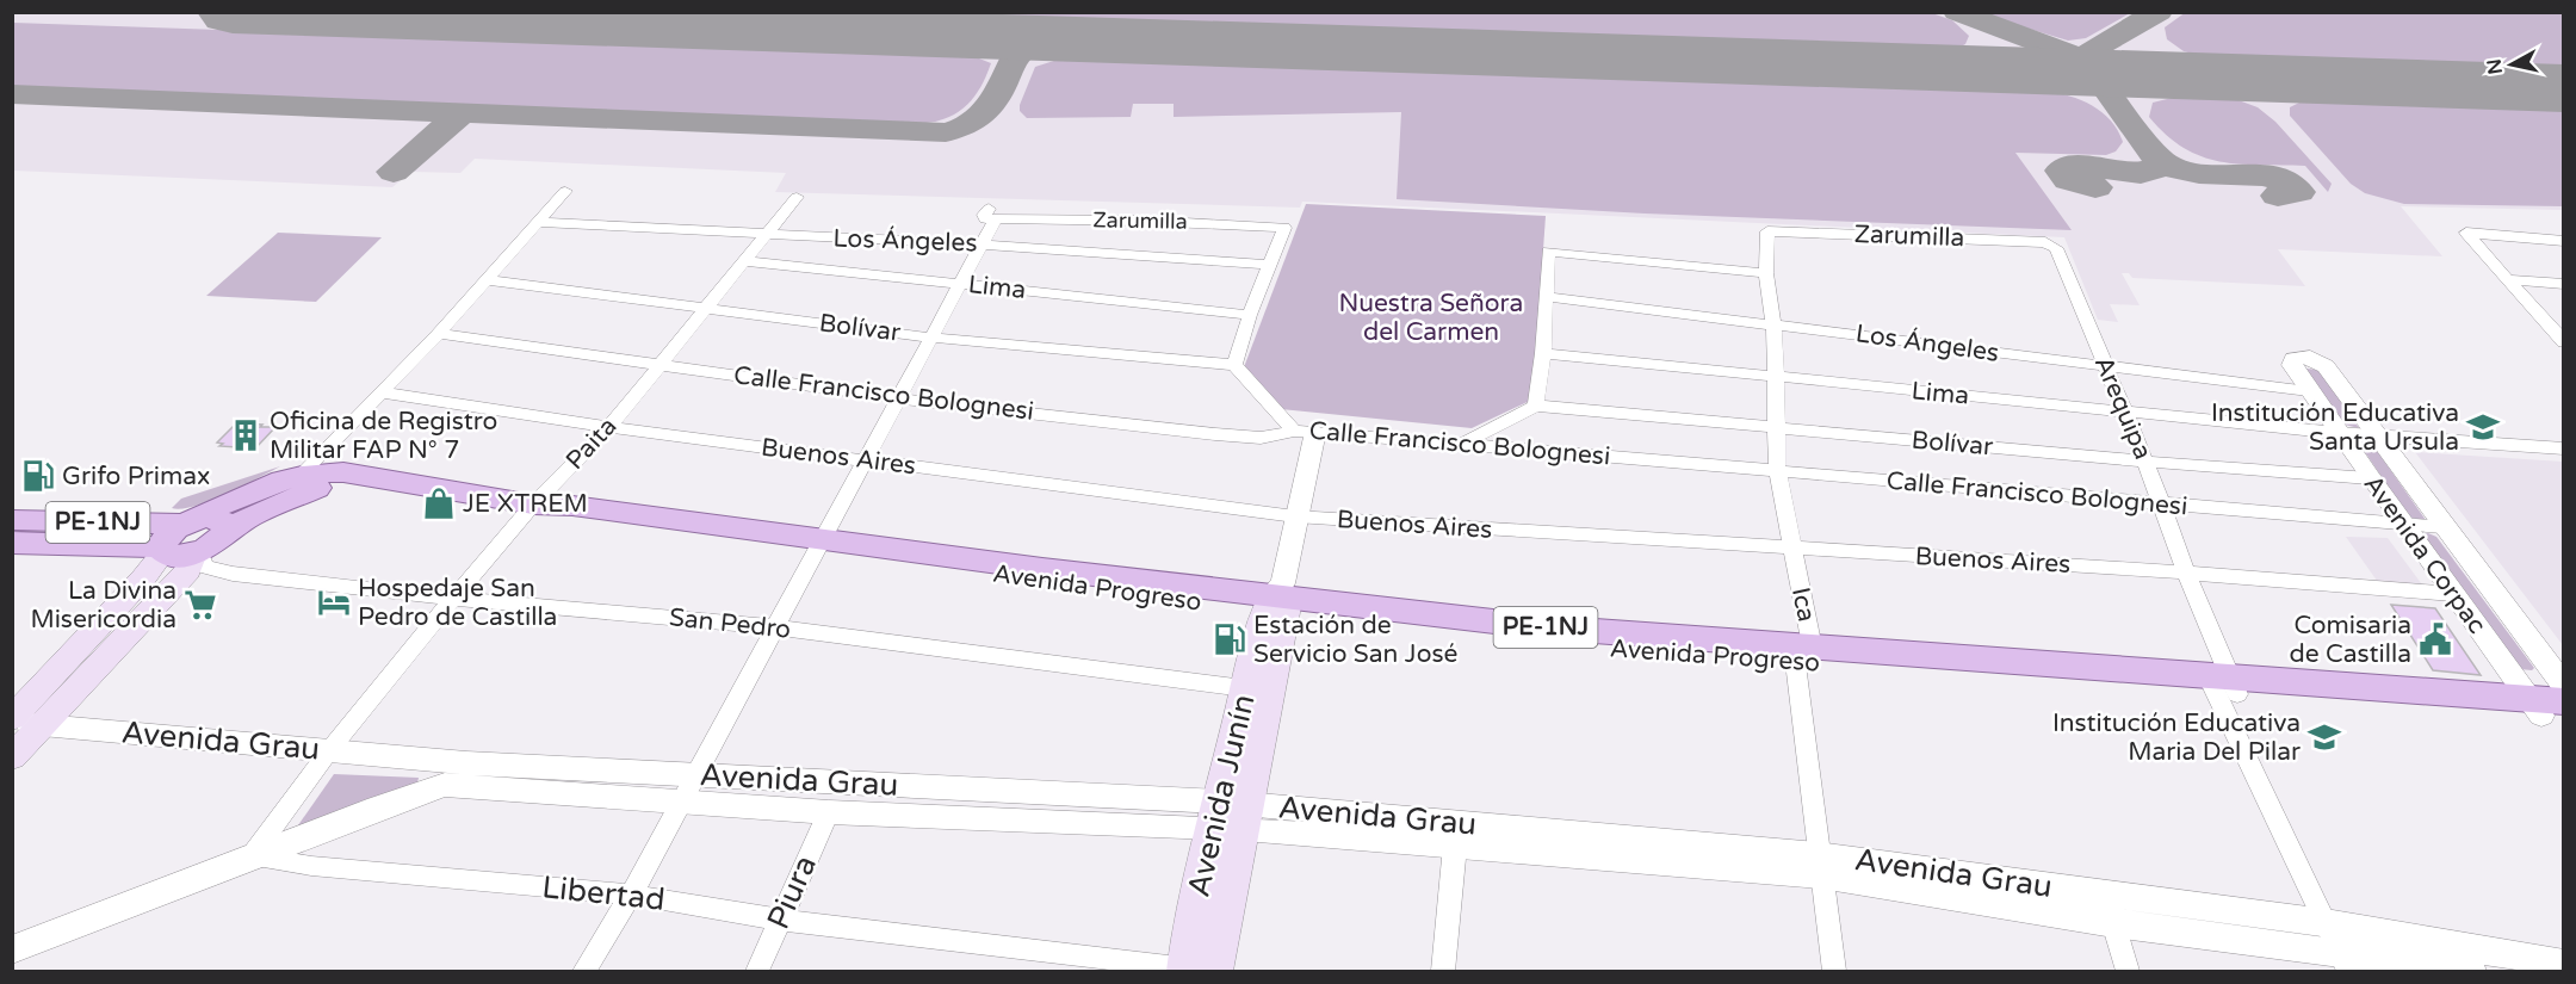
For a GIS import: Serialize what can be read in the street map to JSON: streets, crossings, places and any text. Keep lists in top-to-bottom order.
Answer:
{
  "streets": {
    "main road": ["PE-1NJ", "Avenida Progreso", "Avenida Junín"],
    "street": [
      "Zarumilla",
      "Los Ángeles",
      "Lima",
      "Bolívar",
      "Calle Francisco Bolognesi",
      "Arequipa",
      "Paita",
      "Buenos Aires",
      "Avenida Corpac",
      "Ica",
      "San Pedro",
      "Avenida Grau",
      "Piura",
      "Libertad"
    ]
  },
  "crossings": [
    ["Zarumilla", "Los Ángeles"],
    ["Zarumilla", "Arequipa"],
    ["Zarumilla", "Ica"],
    ["Los Ángeles", "Arequipa"],
    ["Los Ángeles", "Paita"],
    ["Los Ángeles", "Avenida Corpac"],
    ["Los Ángeles", "Ica"],
    ["Lima", "Arequipa"],
    ["Lima", "Paita"],
    ["Lima", "Avenida Corpac"],
    ["Lima", "Ica"],
    ["Bolívar", "Arequipa"],
    ["Bolívar", "Paita"],
    ["Bolívar", "Avenida Corpac"],
    ["Bolívar", "Ica"],
    ["Calle Francisco Bolognesi", "Arequipa"],
    ["Calle Francisco Bolognesi", "Paita"],
    ["Calle Francisco Bolognesi", "Avenida Corpac"],
    ["Calle Francisco Bolognesi", "Ica"],
    ["Calle Francisco Bolognesi", "Avenida Junín"],
    ["Arequipa", "Buenos Aires"],
    ["Arequipa", "Avenida Progreso"],
    ["Arequipa", "Avenida Grau"],
    ["Paita", "Buenos Aires"],
    ["Paita", "Avenida Progreso"],
    ["Paita", "San Pedro"],
    ["Paita", "Avenida Grau"],
    ["Paita", "Libertad"],
    ["Buenos Aires", "Avenida Corpac"],
    ["Buenos Aires", "Ica"],
    ["Buenos Aires", "Avenida Junín"],
    ["PE-1NJ", "Avenida Progreso"],
    ["PE-1NJ", "San Pedro"],
    ["Avenida Corpac", "Avenida Progreso"],
    ["Avenida Progreso", "Ica"],
    ["Avenida Progreso", "Avenida Junín"],
    ["Ica", "Avenida Grau"],
    ["San Pedro", "Avenida Junín"],
    ["Avenida Grau", "Avenida Junín"],
    ["Avenida Grau", "Piura"],
    ["Avenida Grau", "Libertad"],
    ["Avenida Junín", "Libertad"],
    ["Piura", "Libertad"]
  ],
  "parks": ["Nuestra Señora del Carmen"],
  "places": {
    "school or university": ["Institución Educativa Santa Ursula", "Institución Educativa Maria Del Pilar"],
    "building": ["Oficina de Registro Militar FAP N° 7"],
    "fuel station": ["Grifo Primax", "Estación de Servicio San José"],
    "shop": ["JE XTREM"],
    "hotel": ["Hospedaje San Pedro de Castilla"],
    "supermarket": ["La Divina Misericordia"],
    "public building": ["Comisaria de Castilla"]
  },
  "north": "left"
}
